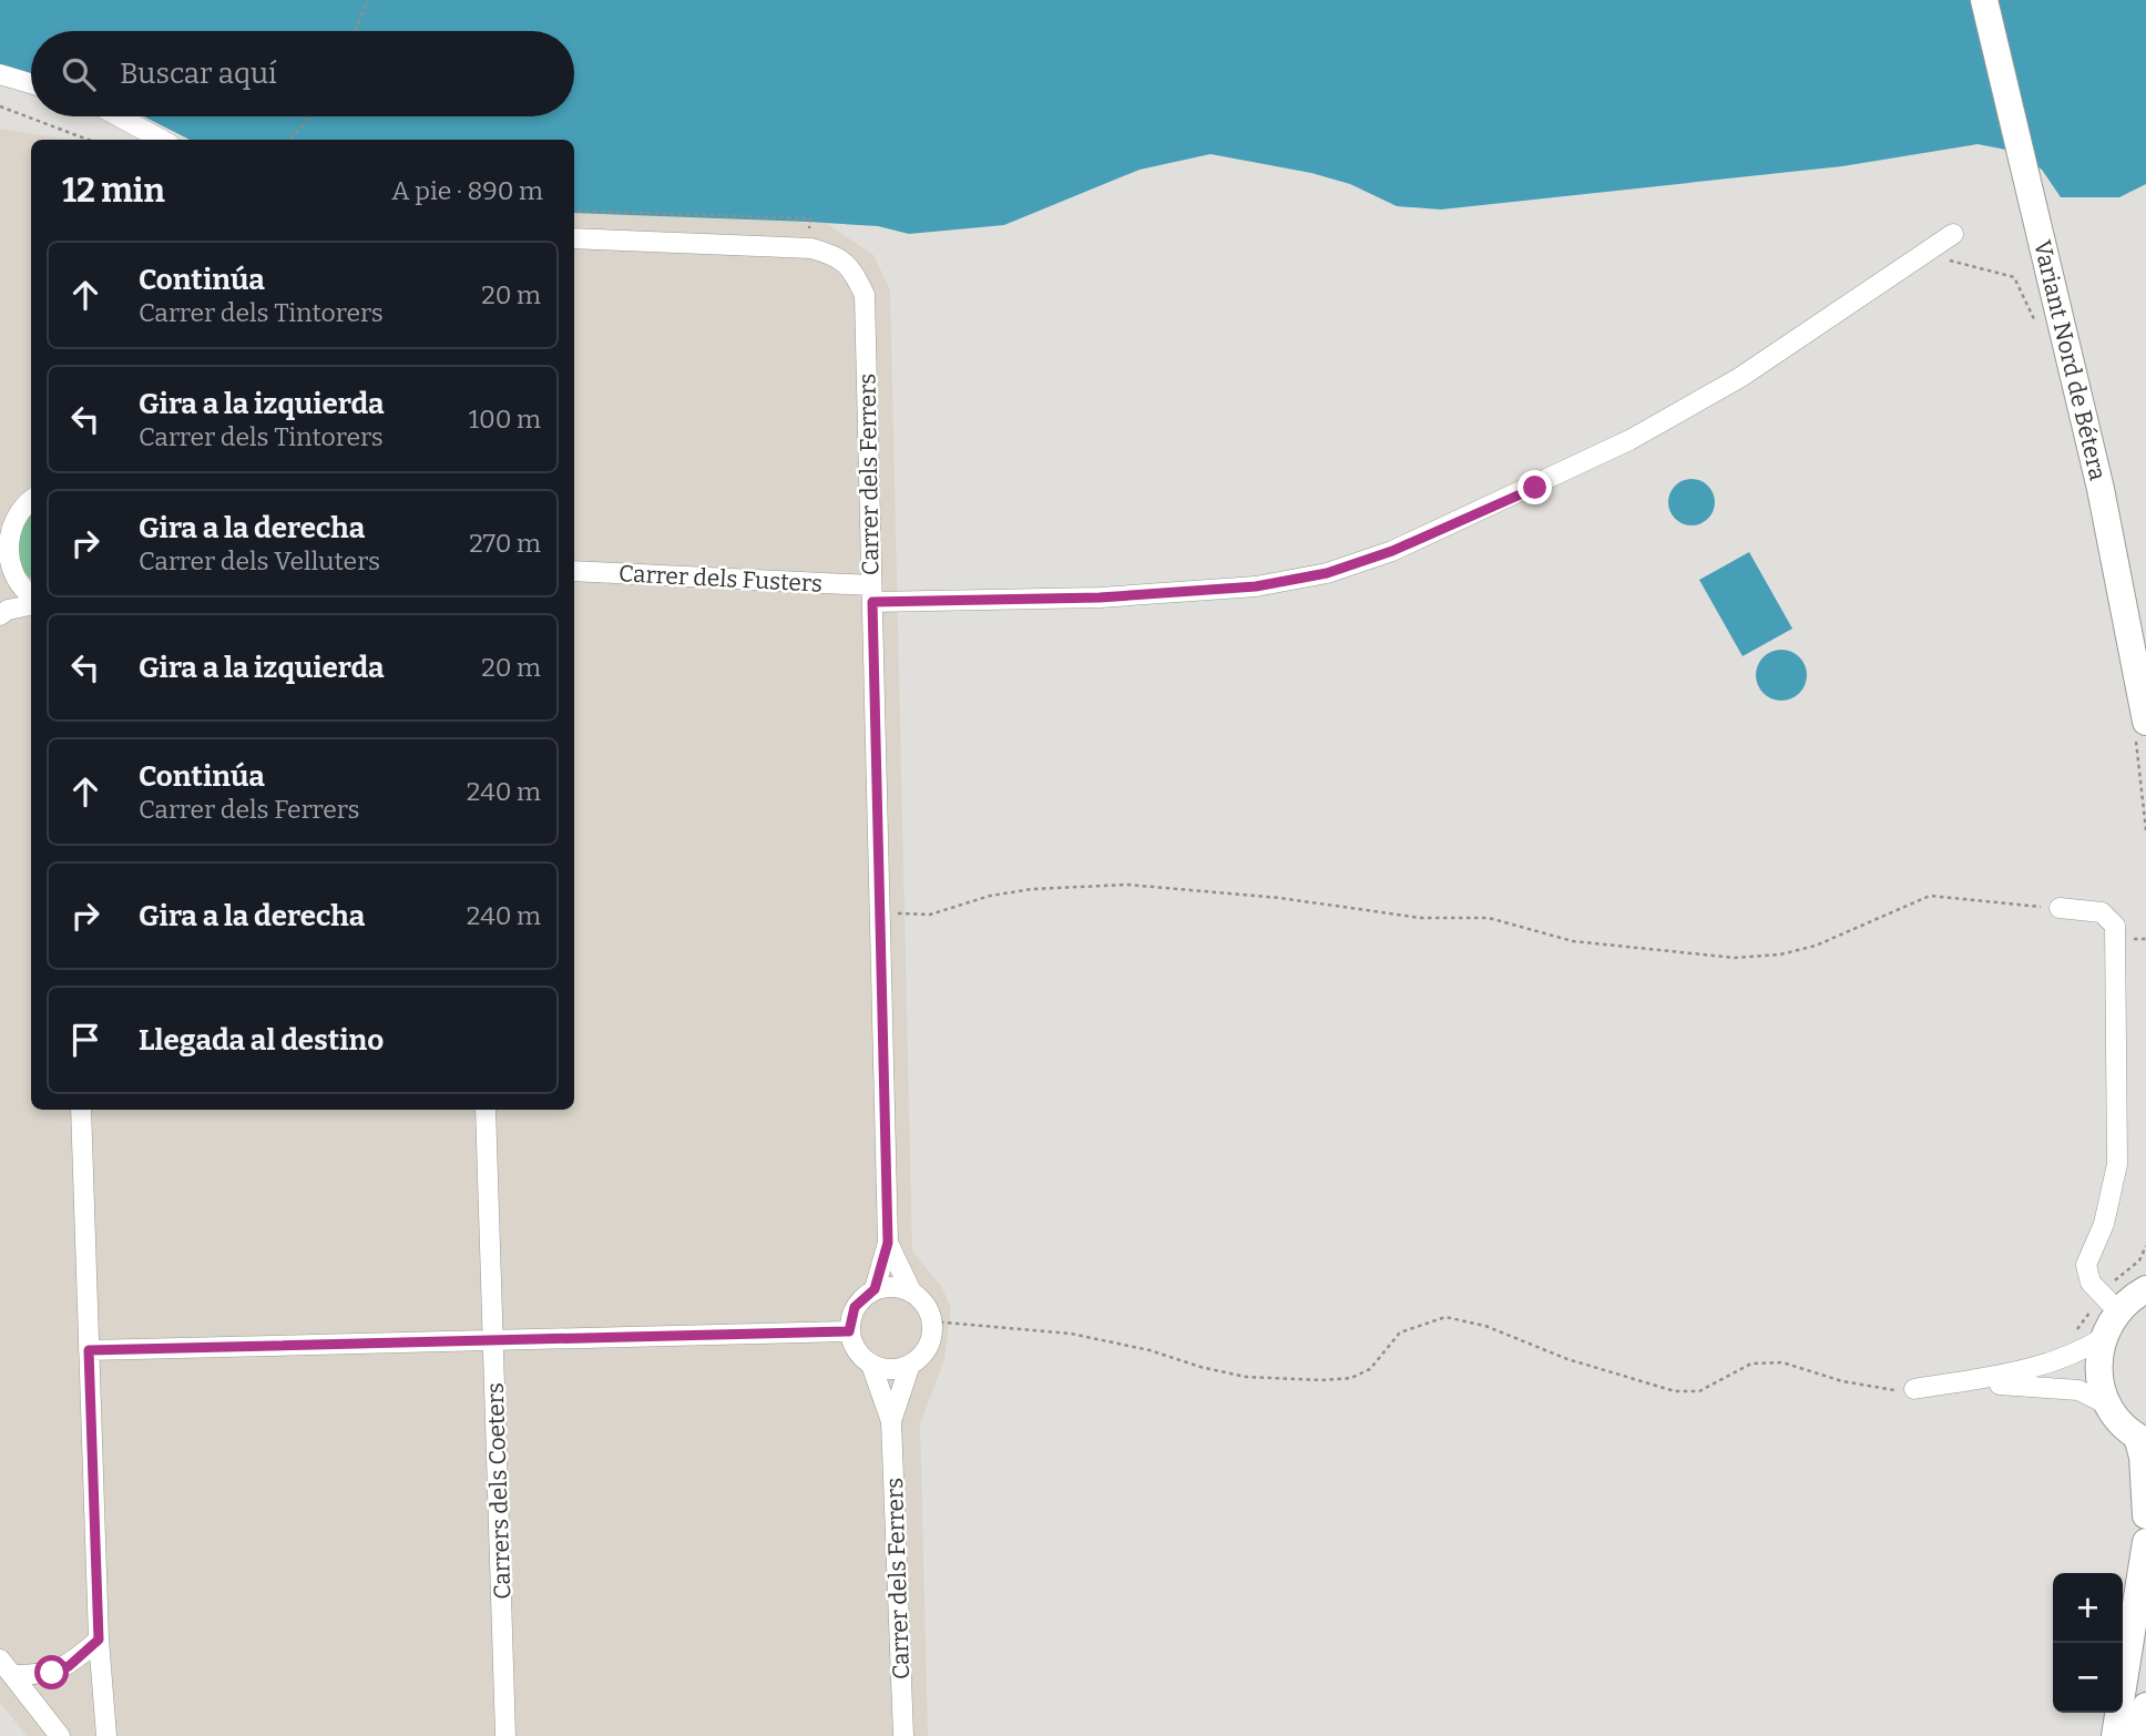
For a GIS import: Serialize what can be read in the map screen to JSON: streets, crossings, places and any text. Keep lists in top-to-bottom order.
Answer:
{
  "streets": {
    "main road": ["Variant Nord de Bétera"],
    "street": ["Carrer dels Ferrers", "Carrer dels Fusters", "Carrers dels Coeters"]
  },
  "crossings": [
    ["Carrer dels Ferrers", "Carrer dels Fusters"]
  ],
  "page": {
    "search": "Buscar aquí",
    "heading": ["12 min", "A pie · 890 m"],
    "list": [
      ["Continúa", "Carrer dels Tintorers", "20 m"],
      ["Gira a la izquierda", "Carrer dels Tintorers", "100 m"],
      ["Gira a la derecha", "Carrer dels Velluters", "270 m"],
      ["Gira a la izquierda", "20 m"],
      ["Continúa", "Carrer dels Ferrers", "240 m"],
      ["Gira a la derecha", "240 m"],
      "Llegada al destino"
    ],
    "map_buttons": ["+", "−"]
  }
}
